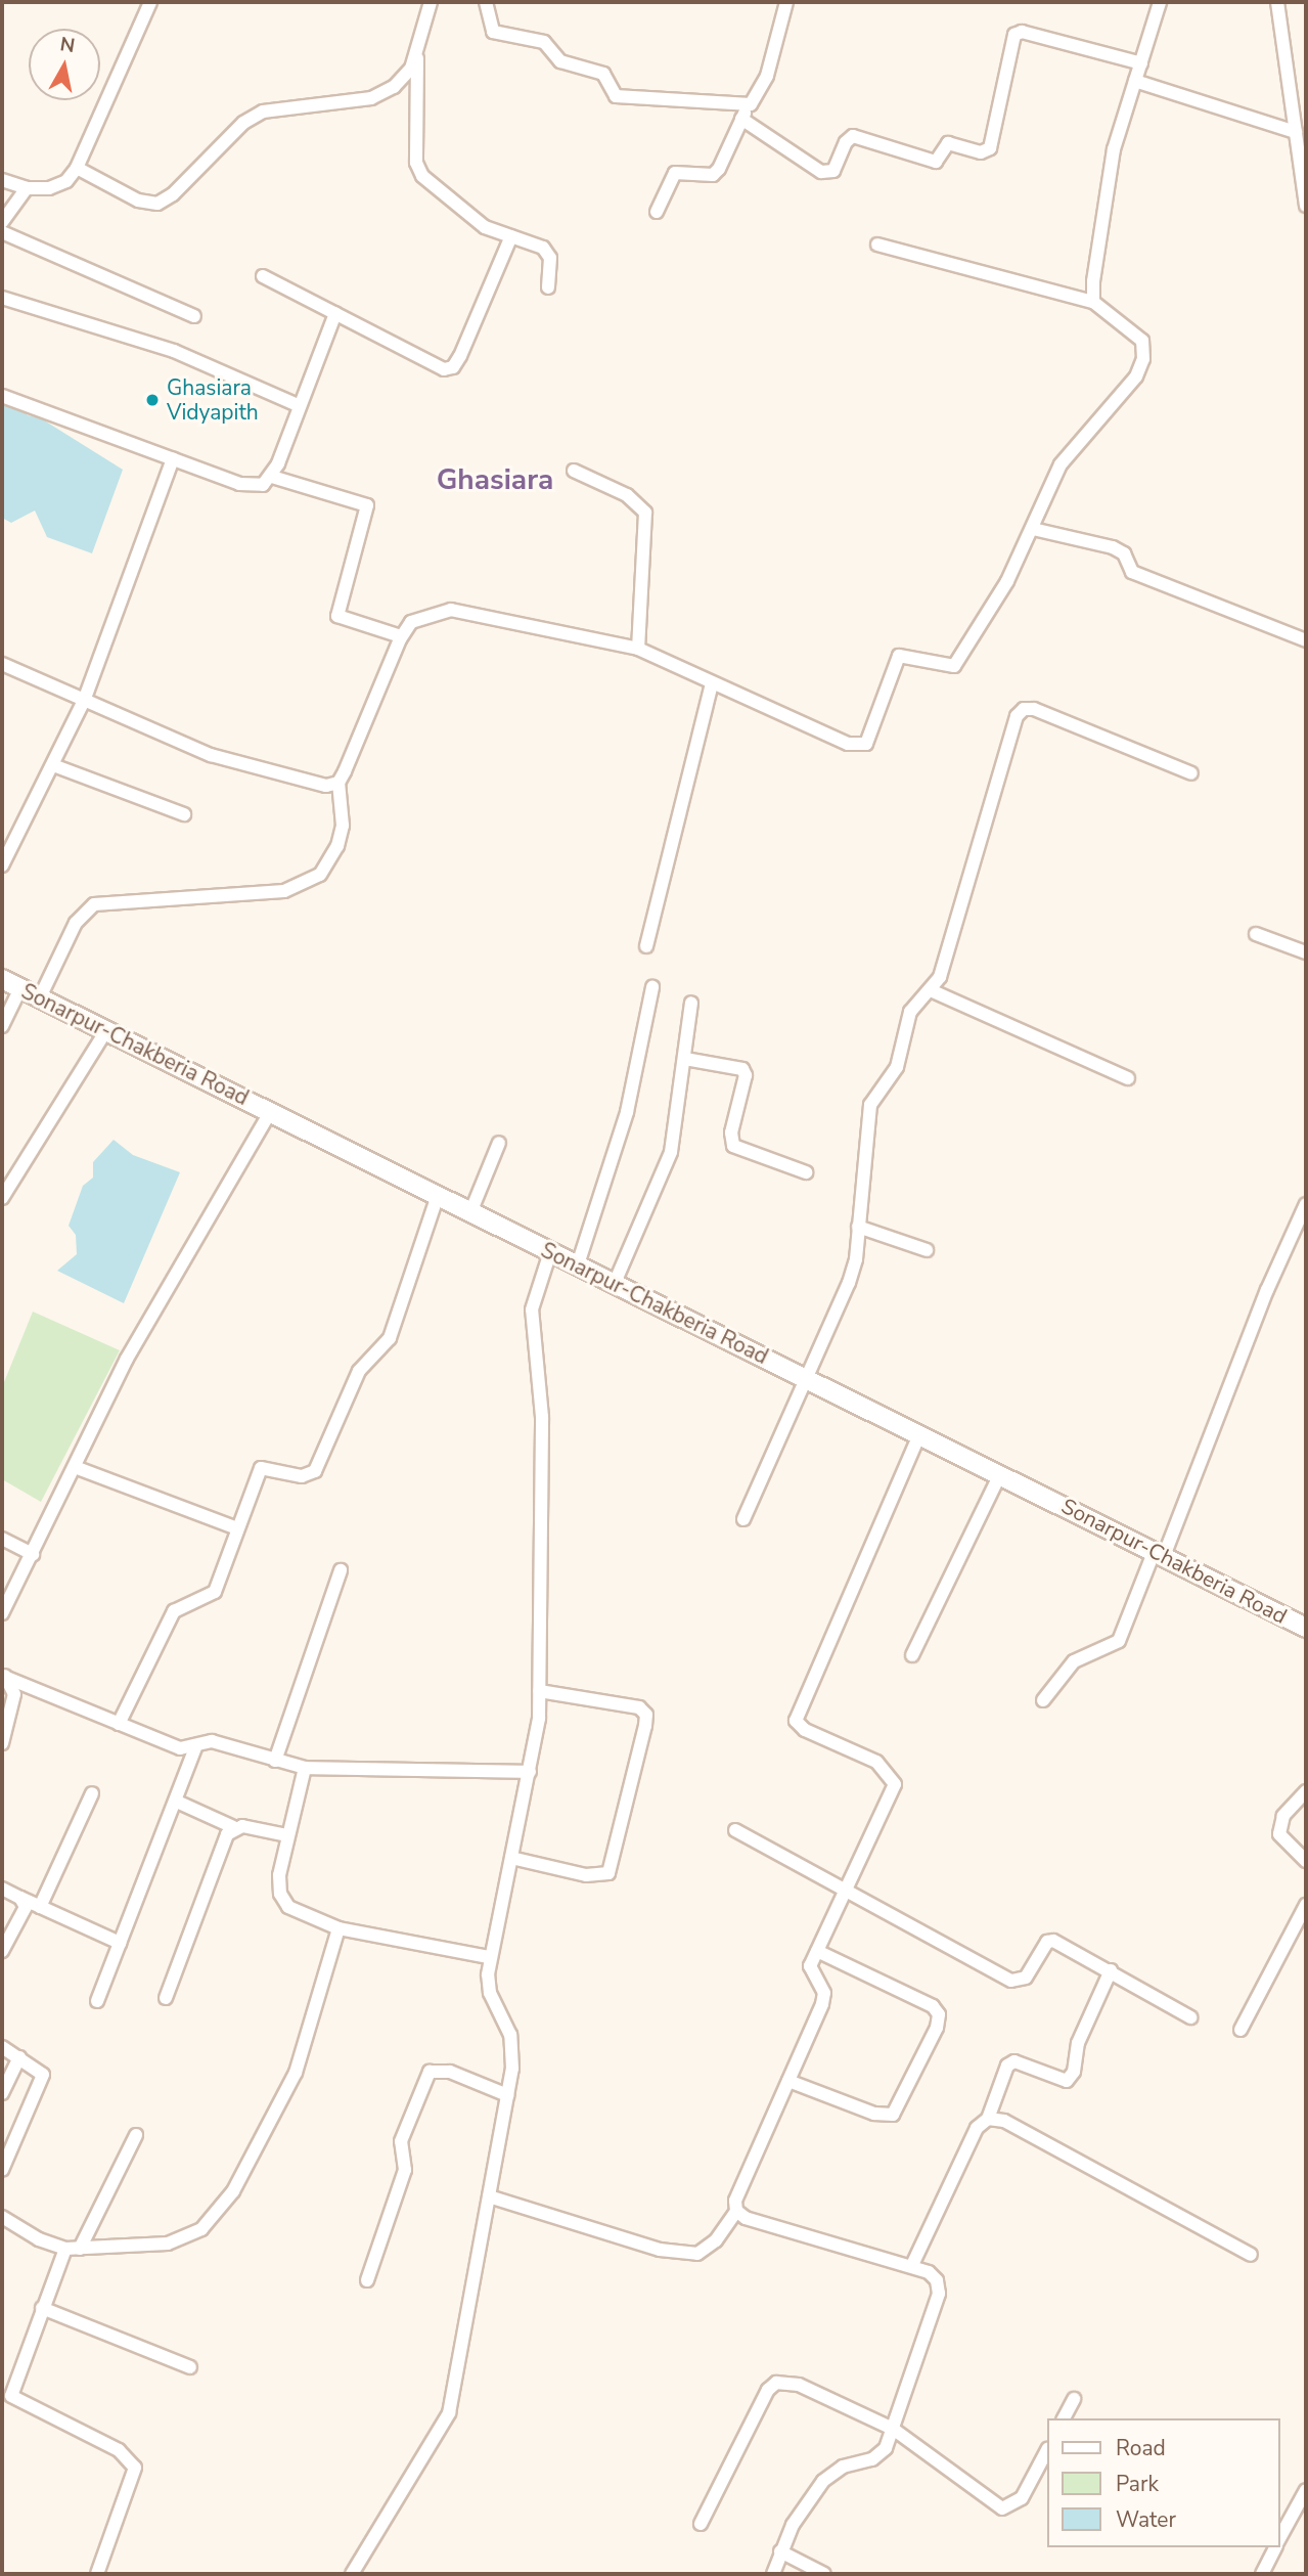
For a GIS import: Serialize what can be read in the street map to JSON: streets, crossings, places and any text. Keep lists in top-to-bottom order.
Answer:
{
  "streets": {
    "main road": ["Sonarpur-Chakberia Road"]
  },
  "districts": ["Ghasiara"],
  "places": ["Ghasiara Vidyapith"],
  "legend": ["Road", "Park", "Water"],
  "north": "top"
}
